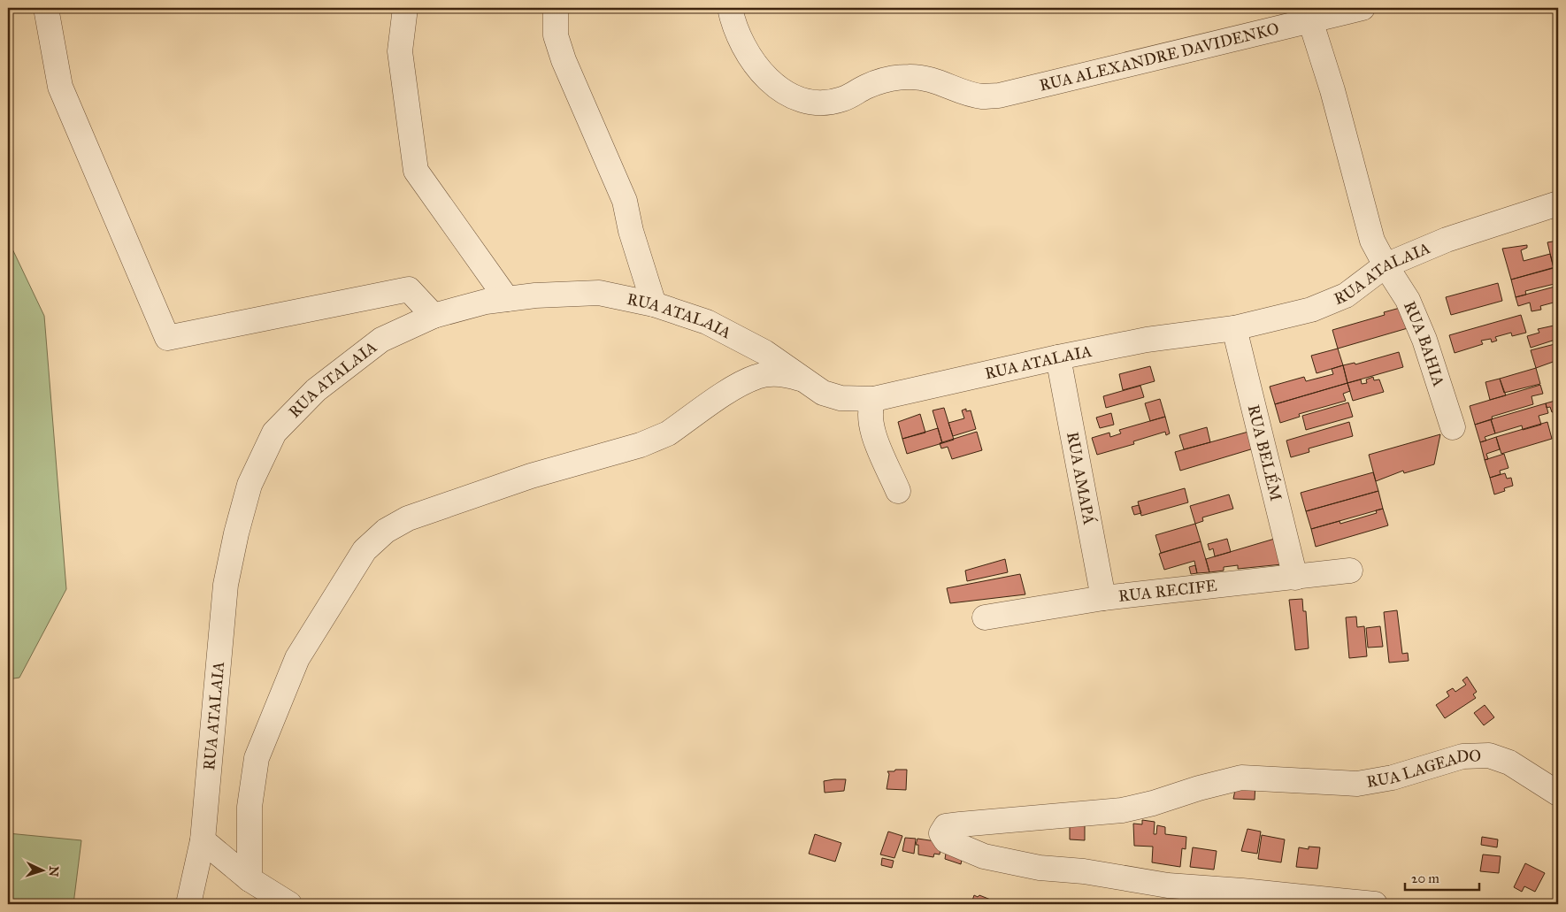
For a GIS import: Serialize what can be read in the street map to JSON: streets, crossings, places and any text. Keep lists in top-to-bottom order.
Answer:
{
  "streets": {
    "street": [
      "RUA ALEXANDRE DAVIDENKO",
      "RUA ATALAIA",
      "RUA BAHIA",
      "RUA BELÉM",
      "RUA AMAPÁ",
      "RUA RECIFE",
      "RUA LAGEADO"
    ]
  },
  "crossings": [
    ["RUA ALEXANDRE DAVIDENKO", "RUA BAHIA"],
    ["RUA ATALAIA", "RUA BAHIA"],
    ["RUA ATALAIA", "RUA BELÉM"],
    ["RUA ATALAIA", "RUA AMAPÁ"],
    ["RUA BELÉM", "RUA RECIFE"],
    ["RUA AMAPÁ", "RUA RECIFE"]
  ],
  "scale_bar": "20 m",
  "north": "right"
}
